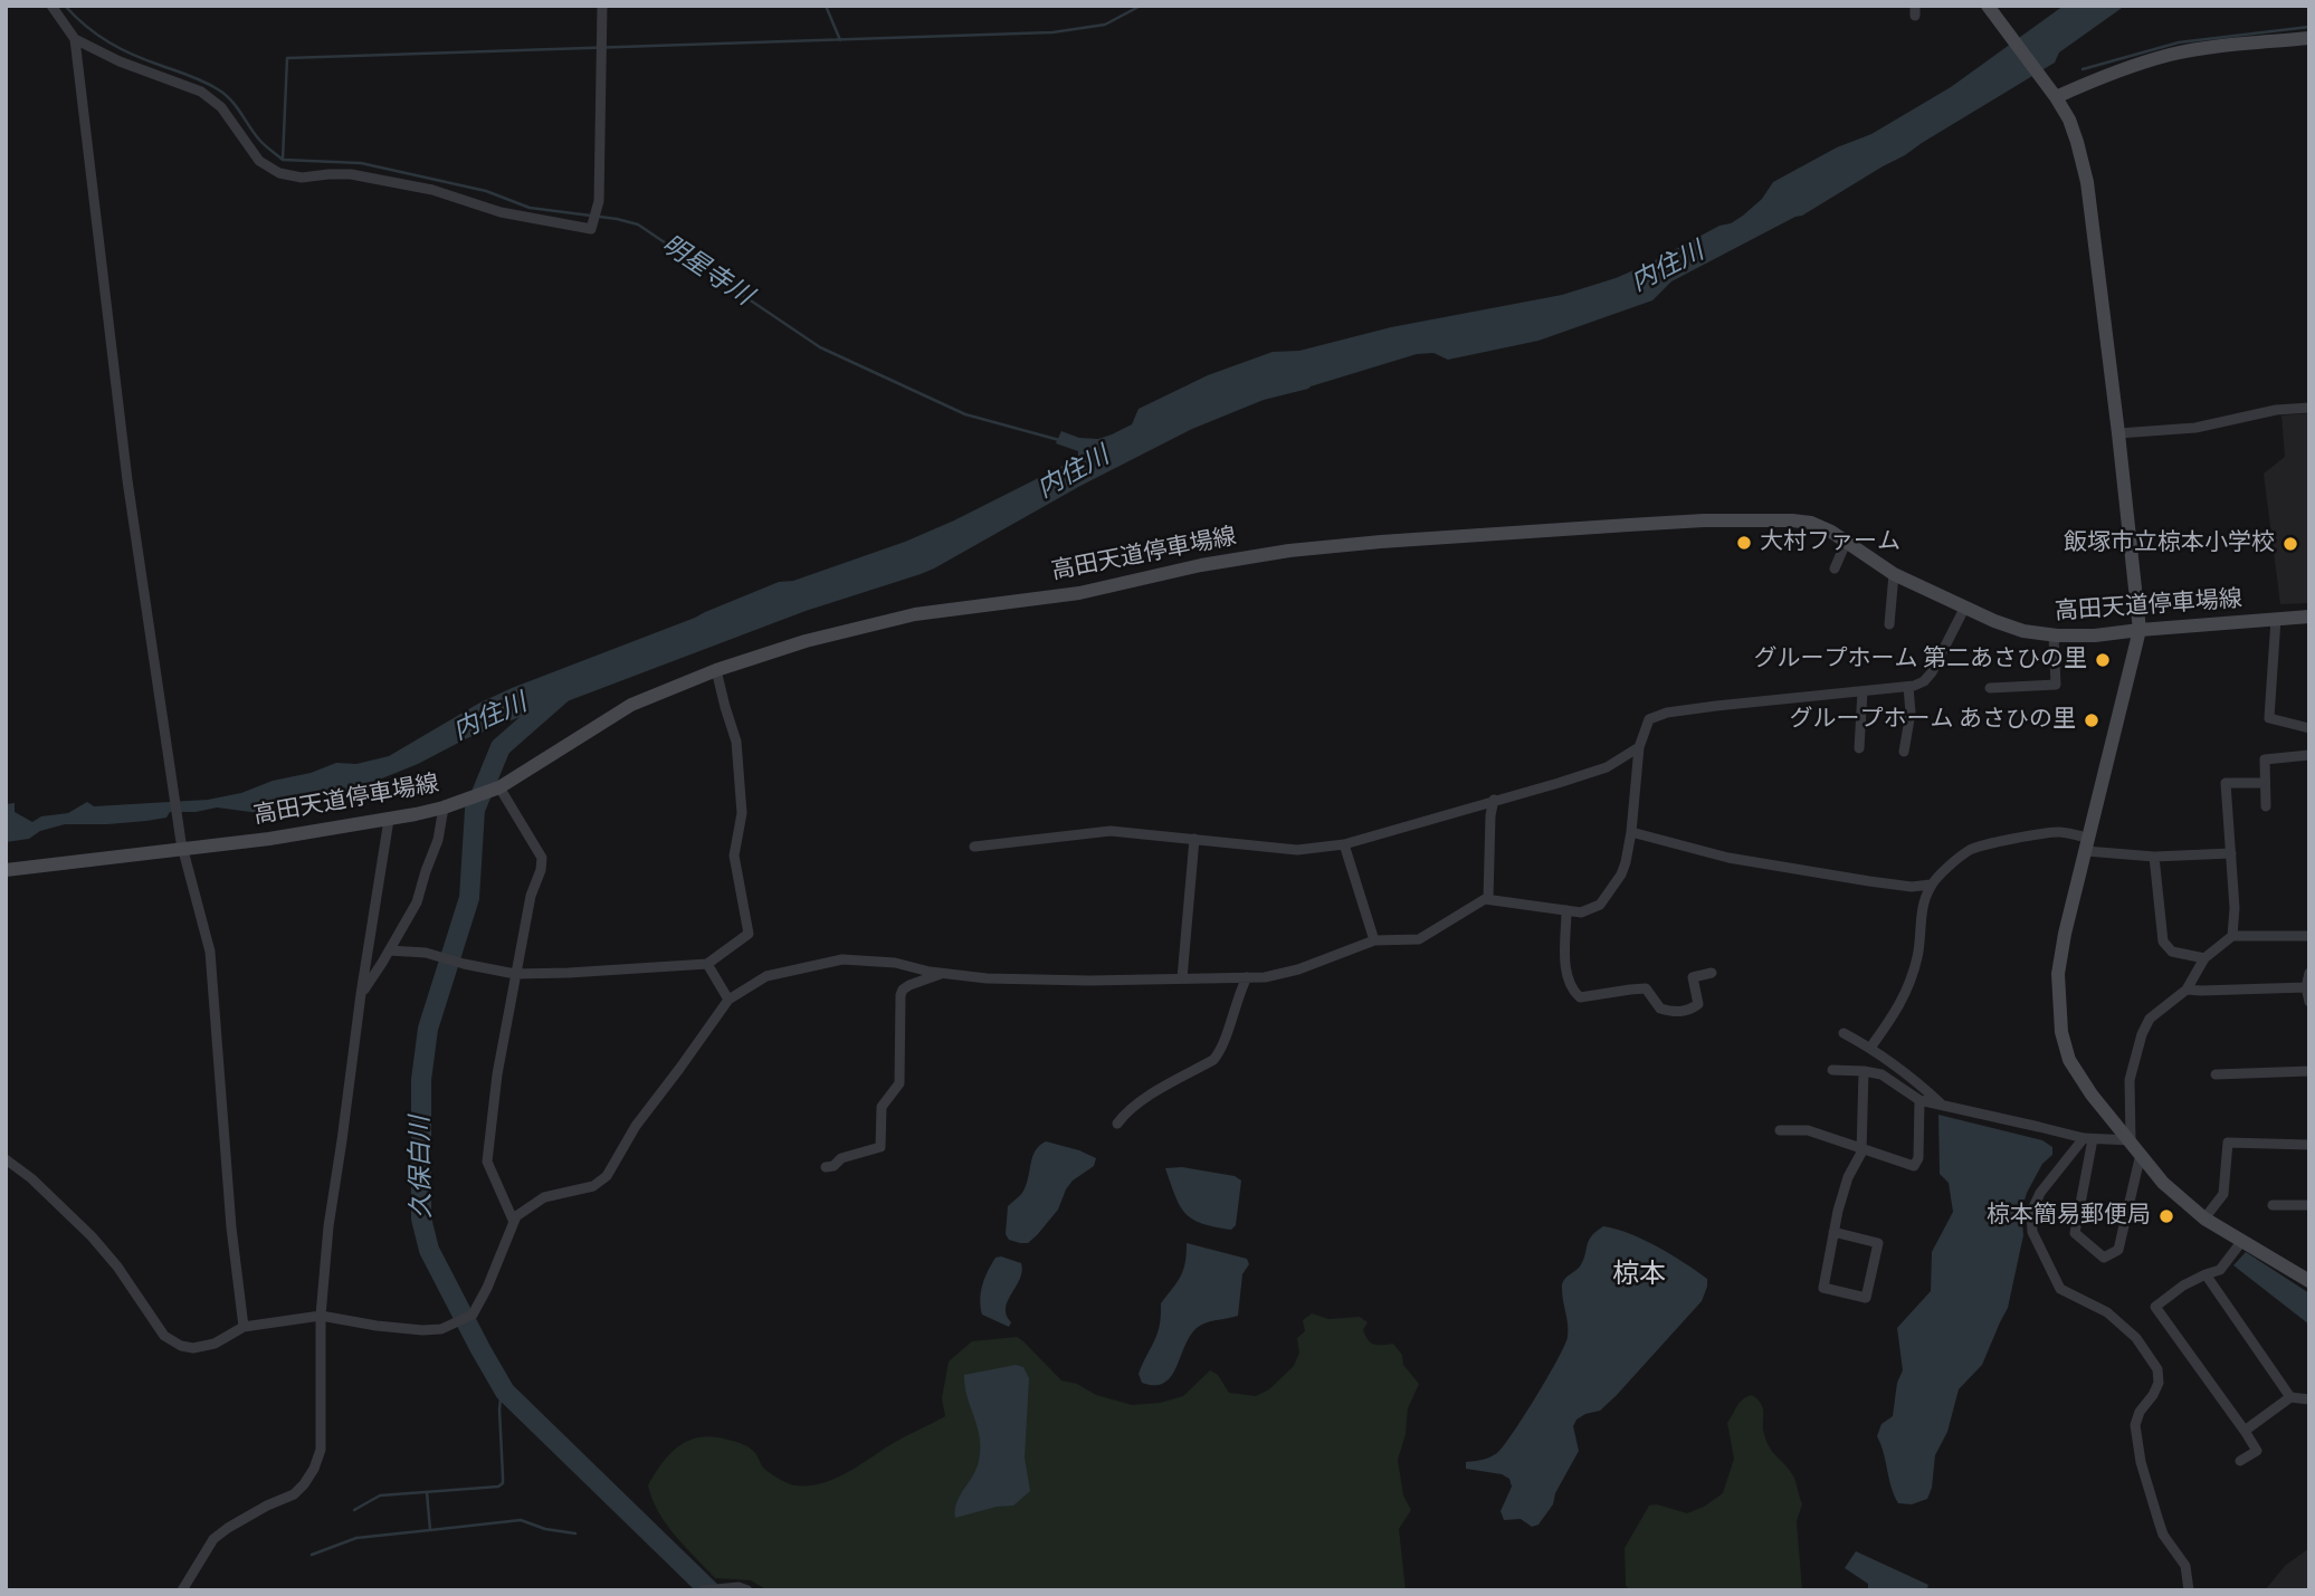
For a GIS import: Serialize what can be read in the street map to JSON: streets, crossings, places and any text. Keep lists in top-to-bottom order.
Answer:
{
  "streets": {
    "main road": ["高田天道停車場線"]
  },
  "districts": ["椋本"],
  "water": ["内住川", "明星寺川", "久保白川"],
  "places": [
    "大村ファーム",
    "飯塚市立椋本小学校",
    "グループホーム 第二あさひの里",
    "グループホーム あさひの里",
    "椋本簡易郵便局"
  ]
}
